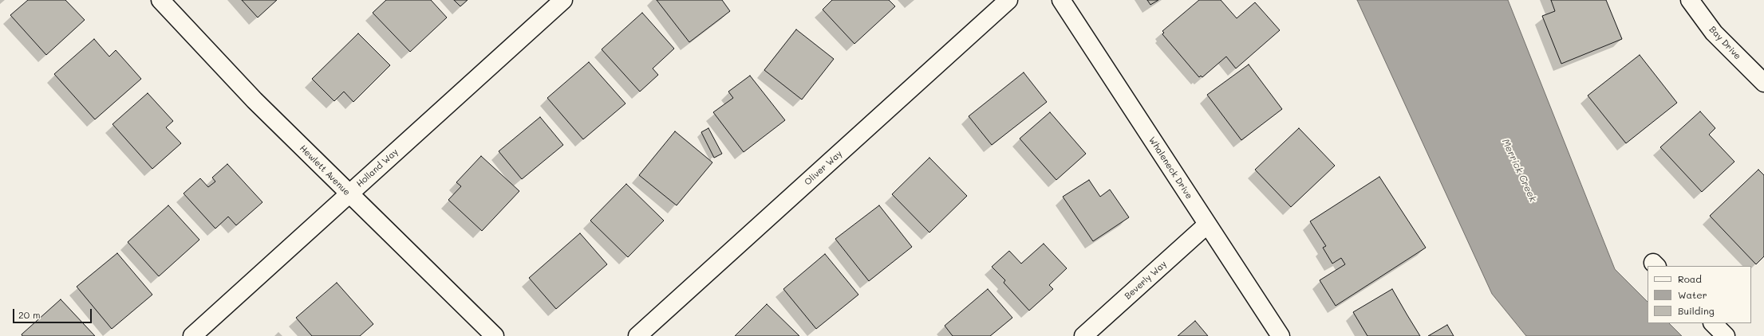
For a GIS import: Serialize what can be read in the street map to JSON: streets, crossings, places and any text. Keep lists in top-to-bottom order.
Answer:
{
  "streets": {
    "street": [
      "Bay Drive",
      "Holland Way",
      "Oliver Way",
      "Whaleneck Drive",
      "Hewlett Avenue",
      "Beverly Way"
    ]
  },
  "crossings": [
    ["Holland Way", "Hewlett Avenue"],
    ["Whaleneck Drive", "Beverly Way"]
  ],
  "water": ["Merrick Creek"],
  "legend": ["Road", "Water", "Building"],
  "scale_bar": "20 m"
}
